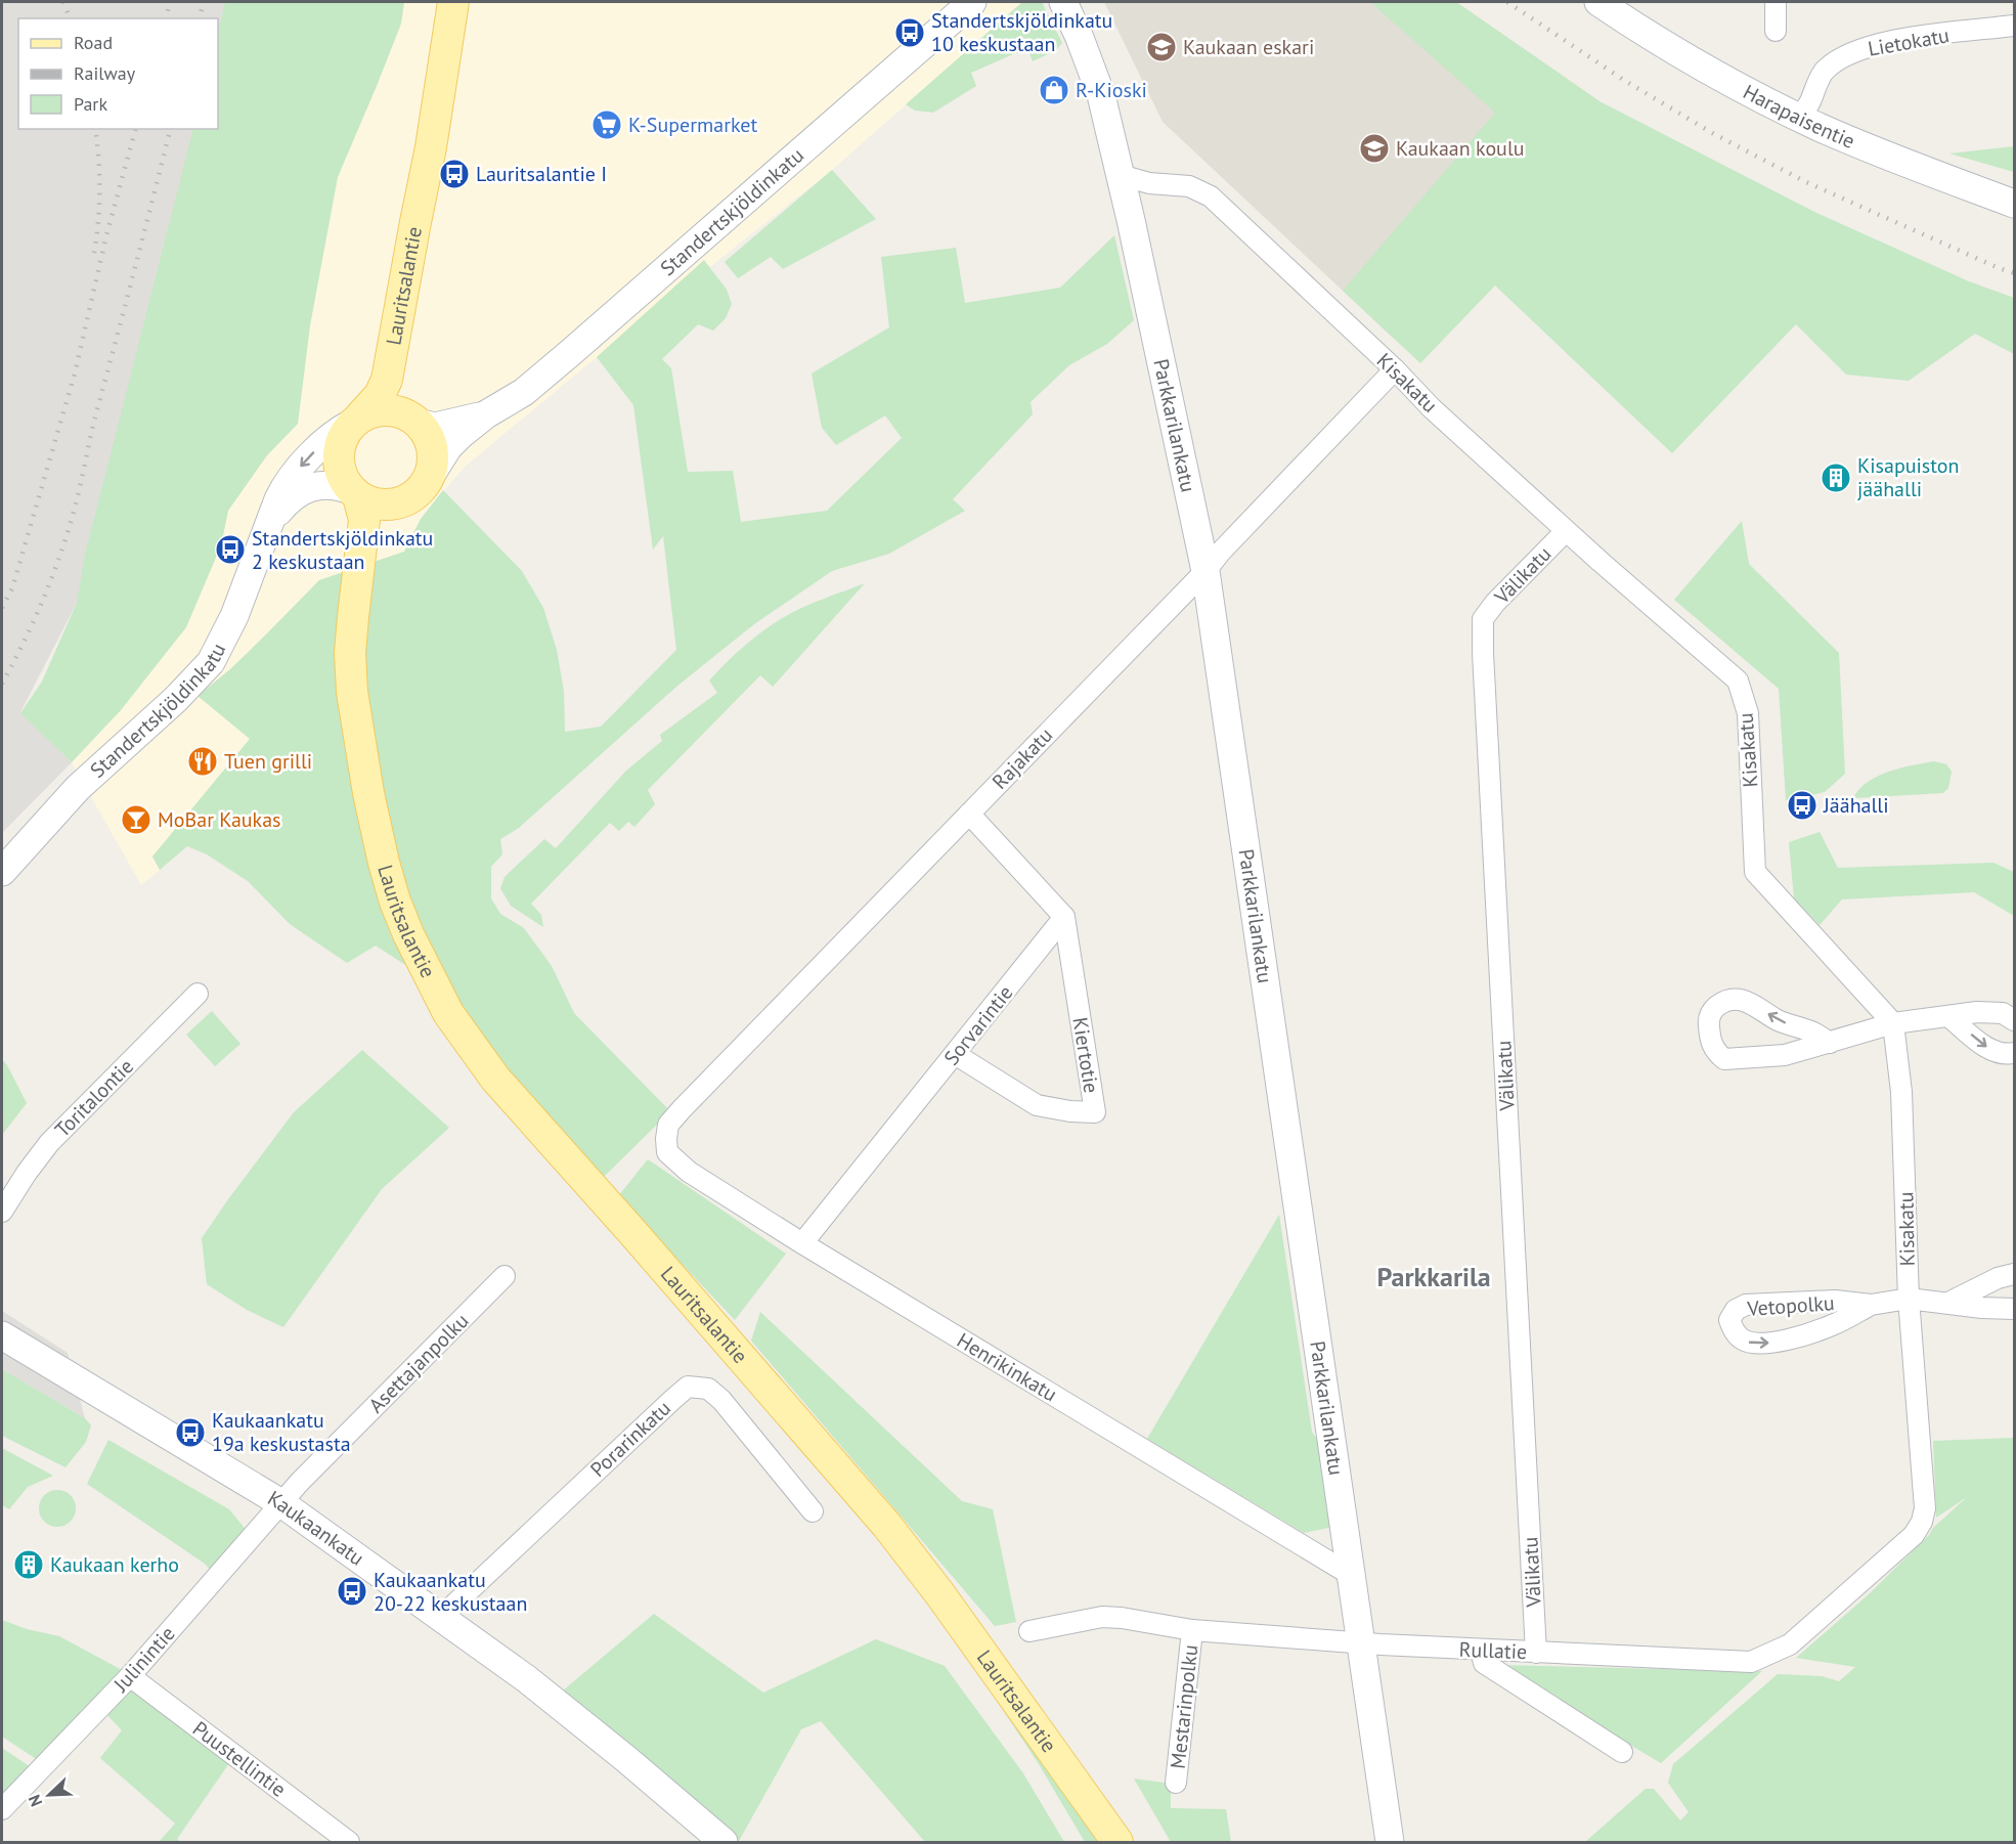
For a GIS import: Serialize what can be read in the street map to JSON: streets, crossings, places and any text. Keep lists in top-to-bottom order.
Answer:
{
  "streets": {
    "main road": ["Lauritsalantie"],
    "street": [
      "Lietokatu",
      "Harapaisentie",
      "Standertskjöldinkatu",
      "Kisakatu",
      "Parkkarilankatu",
      "Välikatu",
      "Rajakatu",
      "Sorvarintie",
      "Kiertotie",
      "Toritalontie",
      "Vetopolku",
      "Asettajanpolku",
      "Henrikinkatu",
      "Porarinkatu",
      "Kaukaankatu",
      "Rullatie",
      "Julinintie",
      "Mestarinpolku",
      "Puustellintie"
    ]
  },
  "crossings": [
    ["Lietokatu", "Harapaisentie"],
    ["Standertskjöldinkatu", "Lauritsalantie"],
    ["Kisakatu", "Parkkarilankatu"],
    ["Kisakatu", "Välikatu"],
    ["Kisakatu", "Rajakatu"],
    ["Kisakatu", "Vetopolku"],
    ["Kisakatu", "Rullatie"],
    ["Parkkarilankatu", "Rajakatu"],
    ["Parkkarilankatu", "Henrikinkatu"],
    ["Parkkarilankatu", "Rullatie"],
    ["Välikatu", "Rullatie"],
    ["Rajakatu", "Henrikinkatu"],
    ["Sorvarintie", "Kiertotie"],
    ["Sorvarintie", "Henrikinkatu"],
    ["Asettajanpolku", "Kaukaankatu"],
    ["Asettajanpolku", "Julinintie"],
    ["Porarinkatu", "Kaukaankatu"],
    ["Kaukaankatu", "Julinintie"],
    ["Rullatie", "Mestarinpolku"],
    ["Julinintie", "Puustellintie"]
  ],
  "districts": ["Parkkarila"],
  "places": {
    "bus stop": [
      "Standertskjöldinkatu 10 keskustaan",
      "Lauritsalantie I",
      "Standertskjöldinkatu 2 keskustaan",
      "Jäähalli",
      "Kaukaankatu 19a keskustasta",
      "Kaukaankatu 20-22 keskustaan"
    ],
    "school or university": ["Kaukaan eskari", "Kaukaan koulu"],
    "shop": ["R-Kioski"],
    "supermarket": ["K-Supermarket"],
    "building": ["Kisapuiston jäähalli", "Kaukaan kerho"],
    "restaurant": ["Tuen grilli"],
    "bar": ["MoBar Kaukas"]
  },
  "legend": ["Road", "Railway", "Park"],
  "north": "bottom left"
}
